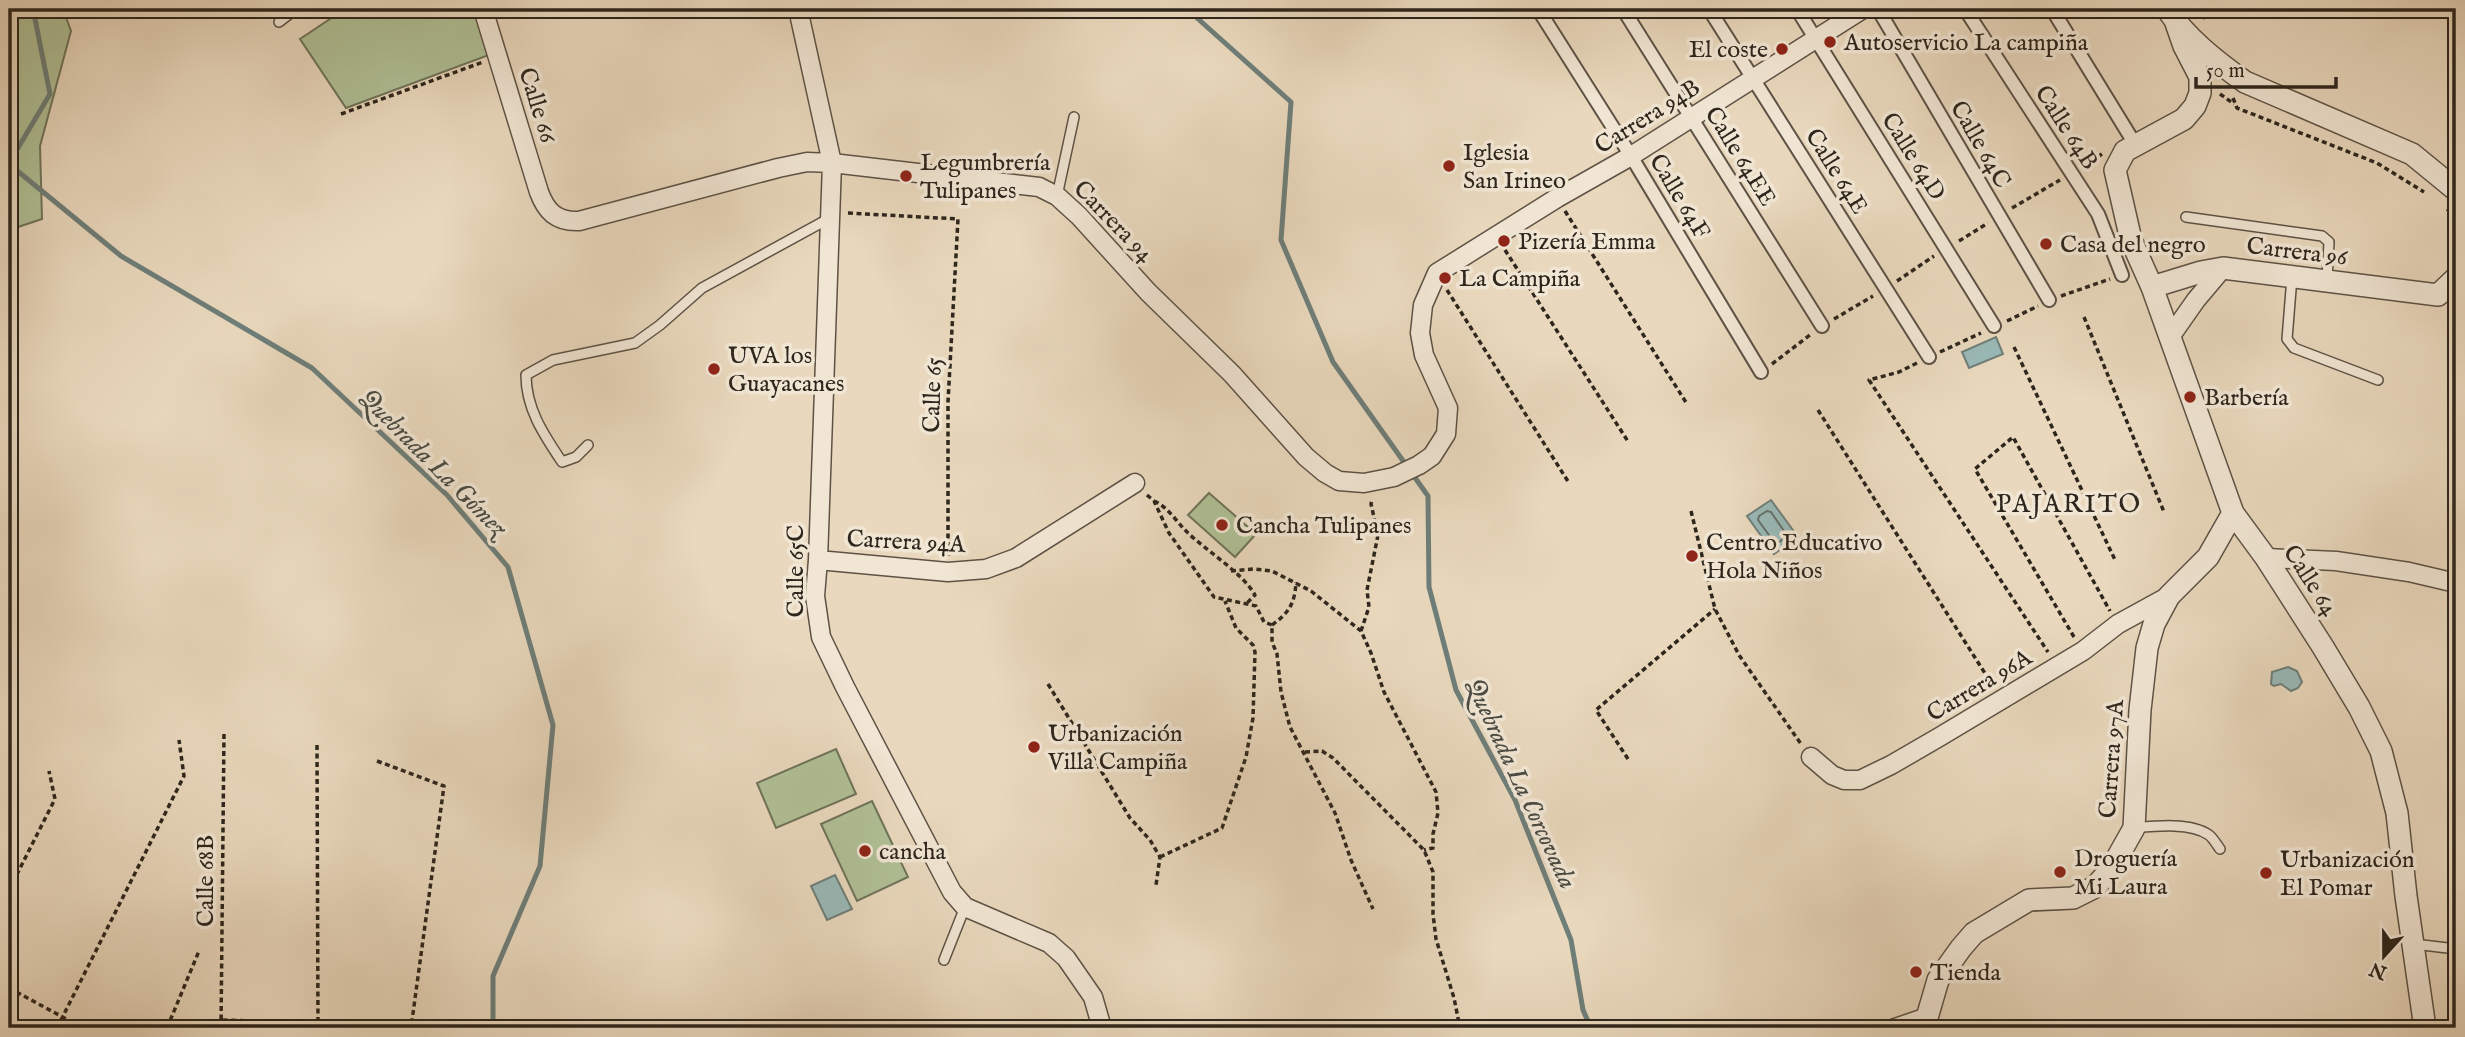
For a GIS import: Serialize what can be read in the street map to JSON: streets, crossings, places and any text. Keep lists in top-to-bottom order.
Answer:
{
  "streets": {
    "street": [
      "Calle 66",
      "Carrera 94B",
      "Calle 64B",
      "Calle 64C",
      "Calle 64EE",
      "Calle 64D",
      "Calle 64E",
      "Calle 64F",
      "Carrera 94",
      "Carrera 96",
      "Carrera 94A",
      "Calle 65C",
      "Calle 64",
      "Carrera 96A",
      "Carrera 97A"
    ],
    "path": ["Calle 65", "Calle 68B"]
  },
  "crossings": [
    ["Calle 66", "Carrera 94"],
    ["Carrera 94B", "Calle 64EE"],
    ["Carrera 94B", "Calle 64D"],
    ["Carrera 94B", "Calle 64E"],
    ["Carrera 94B", "Calle 64F"],
    ["Carrera 94B", "Carrera 94"],
    ["Carrera 94", "Calle 65C"],
    ["Carrera 96", "Calle 64"],
    ["Calle 65", "Carrera 94A"],
    ["Calle 65", "Calle 65C"],
    ["Carrera 94A", "Calle 65C"],
    ["Calle 64", "Carrera 97A"],
    ["Carrera 96A", "Carrera 97A"]
  ],
  "districts": ["PAJARITO"],
  "water": ["Quebrada La Gómez", "Quebrada La Corcovada"],
  "places": [
    "Autoservicio La campiña",
    "El coste",
    "Iglesia San Irineo",
    "Legumbrería Tulipanes",
    "Pizería Emma",
    "Casa del negro",
    "La Campiña",
    "UVA los Guayacanes",
    "Barbería",
    "Cancha Tulipanes",
    "Centro Educativo Hola Niños",
    "Urbanización Villa Campiña",
    "cancha",
    "Droguería Mi Laura",
    "Urbanización El Pomar",
    "Tienda"
  ],
  "scale_bar": "50 m",
  "north": "bottom"
}
